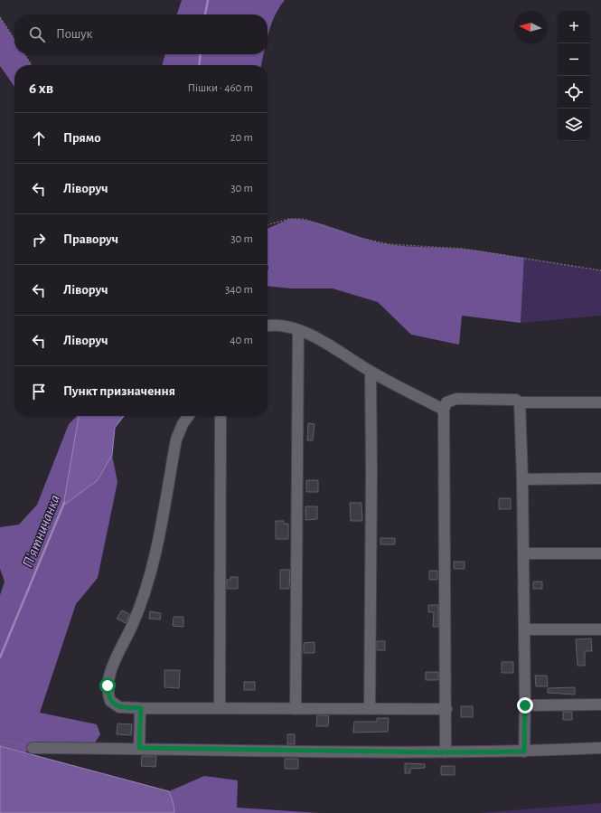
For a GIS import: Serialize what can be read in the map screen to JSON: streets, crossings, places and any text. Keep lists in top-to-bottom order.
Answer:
{
  "water": ["П'ятничанка"],
  "north": "left",
  "page": {
    "map_buttons": ["+", "−"],
    "search": "Пошук",
    "heading": ["6 хв", "Пішки · 460 m"],
    "list": [
      ["Прямо", "20 m"],
      ["Ліворуч", "30 m"],
      ["Праворуч", "30 m"],
      ["Ліворуч", "340 m"],
      ["Ліворуч", "40 m"],
      "Пункт призначення"
    ]
  }
}
